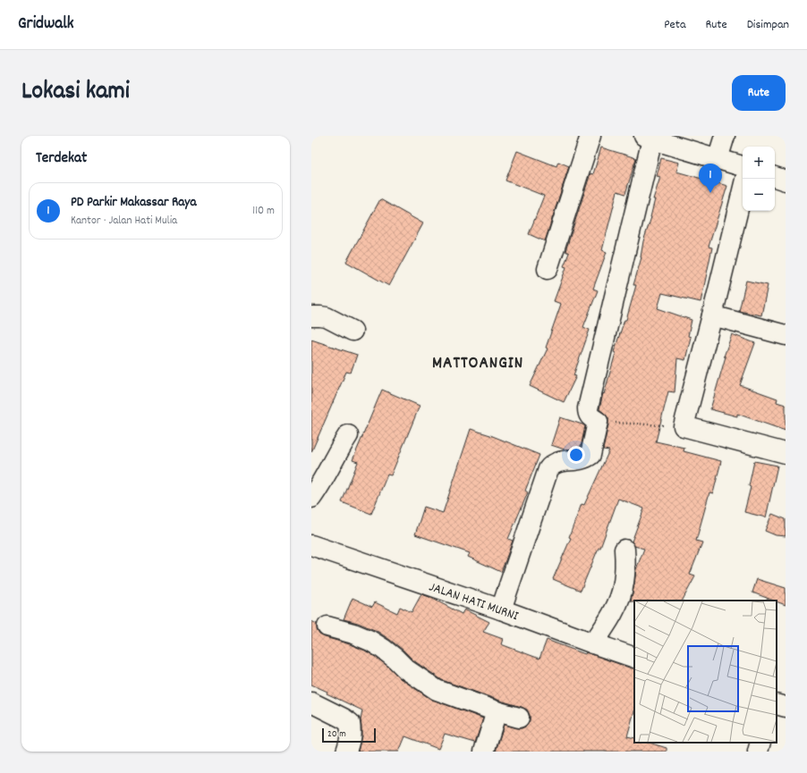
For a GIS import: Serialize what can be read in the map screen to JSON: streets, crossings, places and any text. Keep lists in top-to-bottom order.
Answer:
{
  "streets": {
    "street": ["JALAN HATI MURNI"]
  },
  "districts": ["MATTOANGIN"],
  "scale_bar": "20 m",
  "page": {
    "header": "Gridwalk",
    "nav": ["Peta", "Rute", "Disimpan"],
    "title": "Lokasi kami",
    "buttons": "Rute",
    "heading": "Terdekat",
    "map_buttons": ["+", "−"],
    "pins": "1",
    "list": [
      {
        "mark": "1",
        "name": "PD Parkir Makassar Raya",
        "note": "Kantor · Jalan Hati Mulia",
        "value": "110 m"
      }
    ],
    "scale": "20 m"
  }
}
